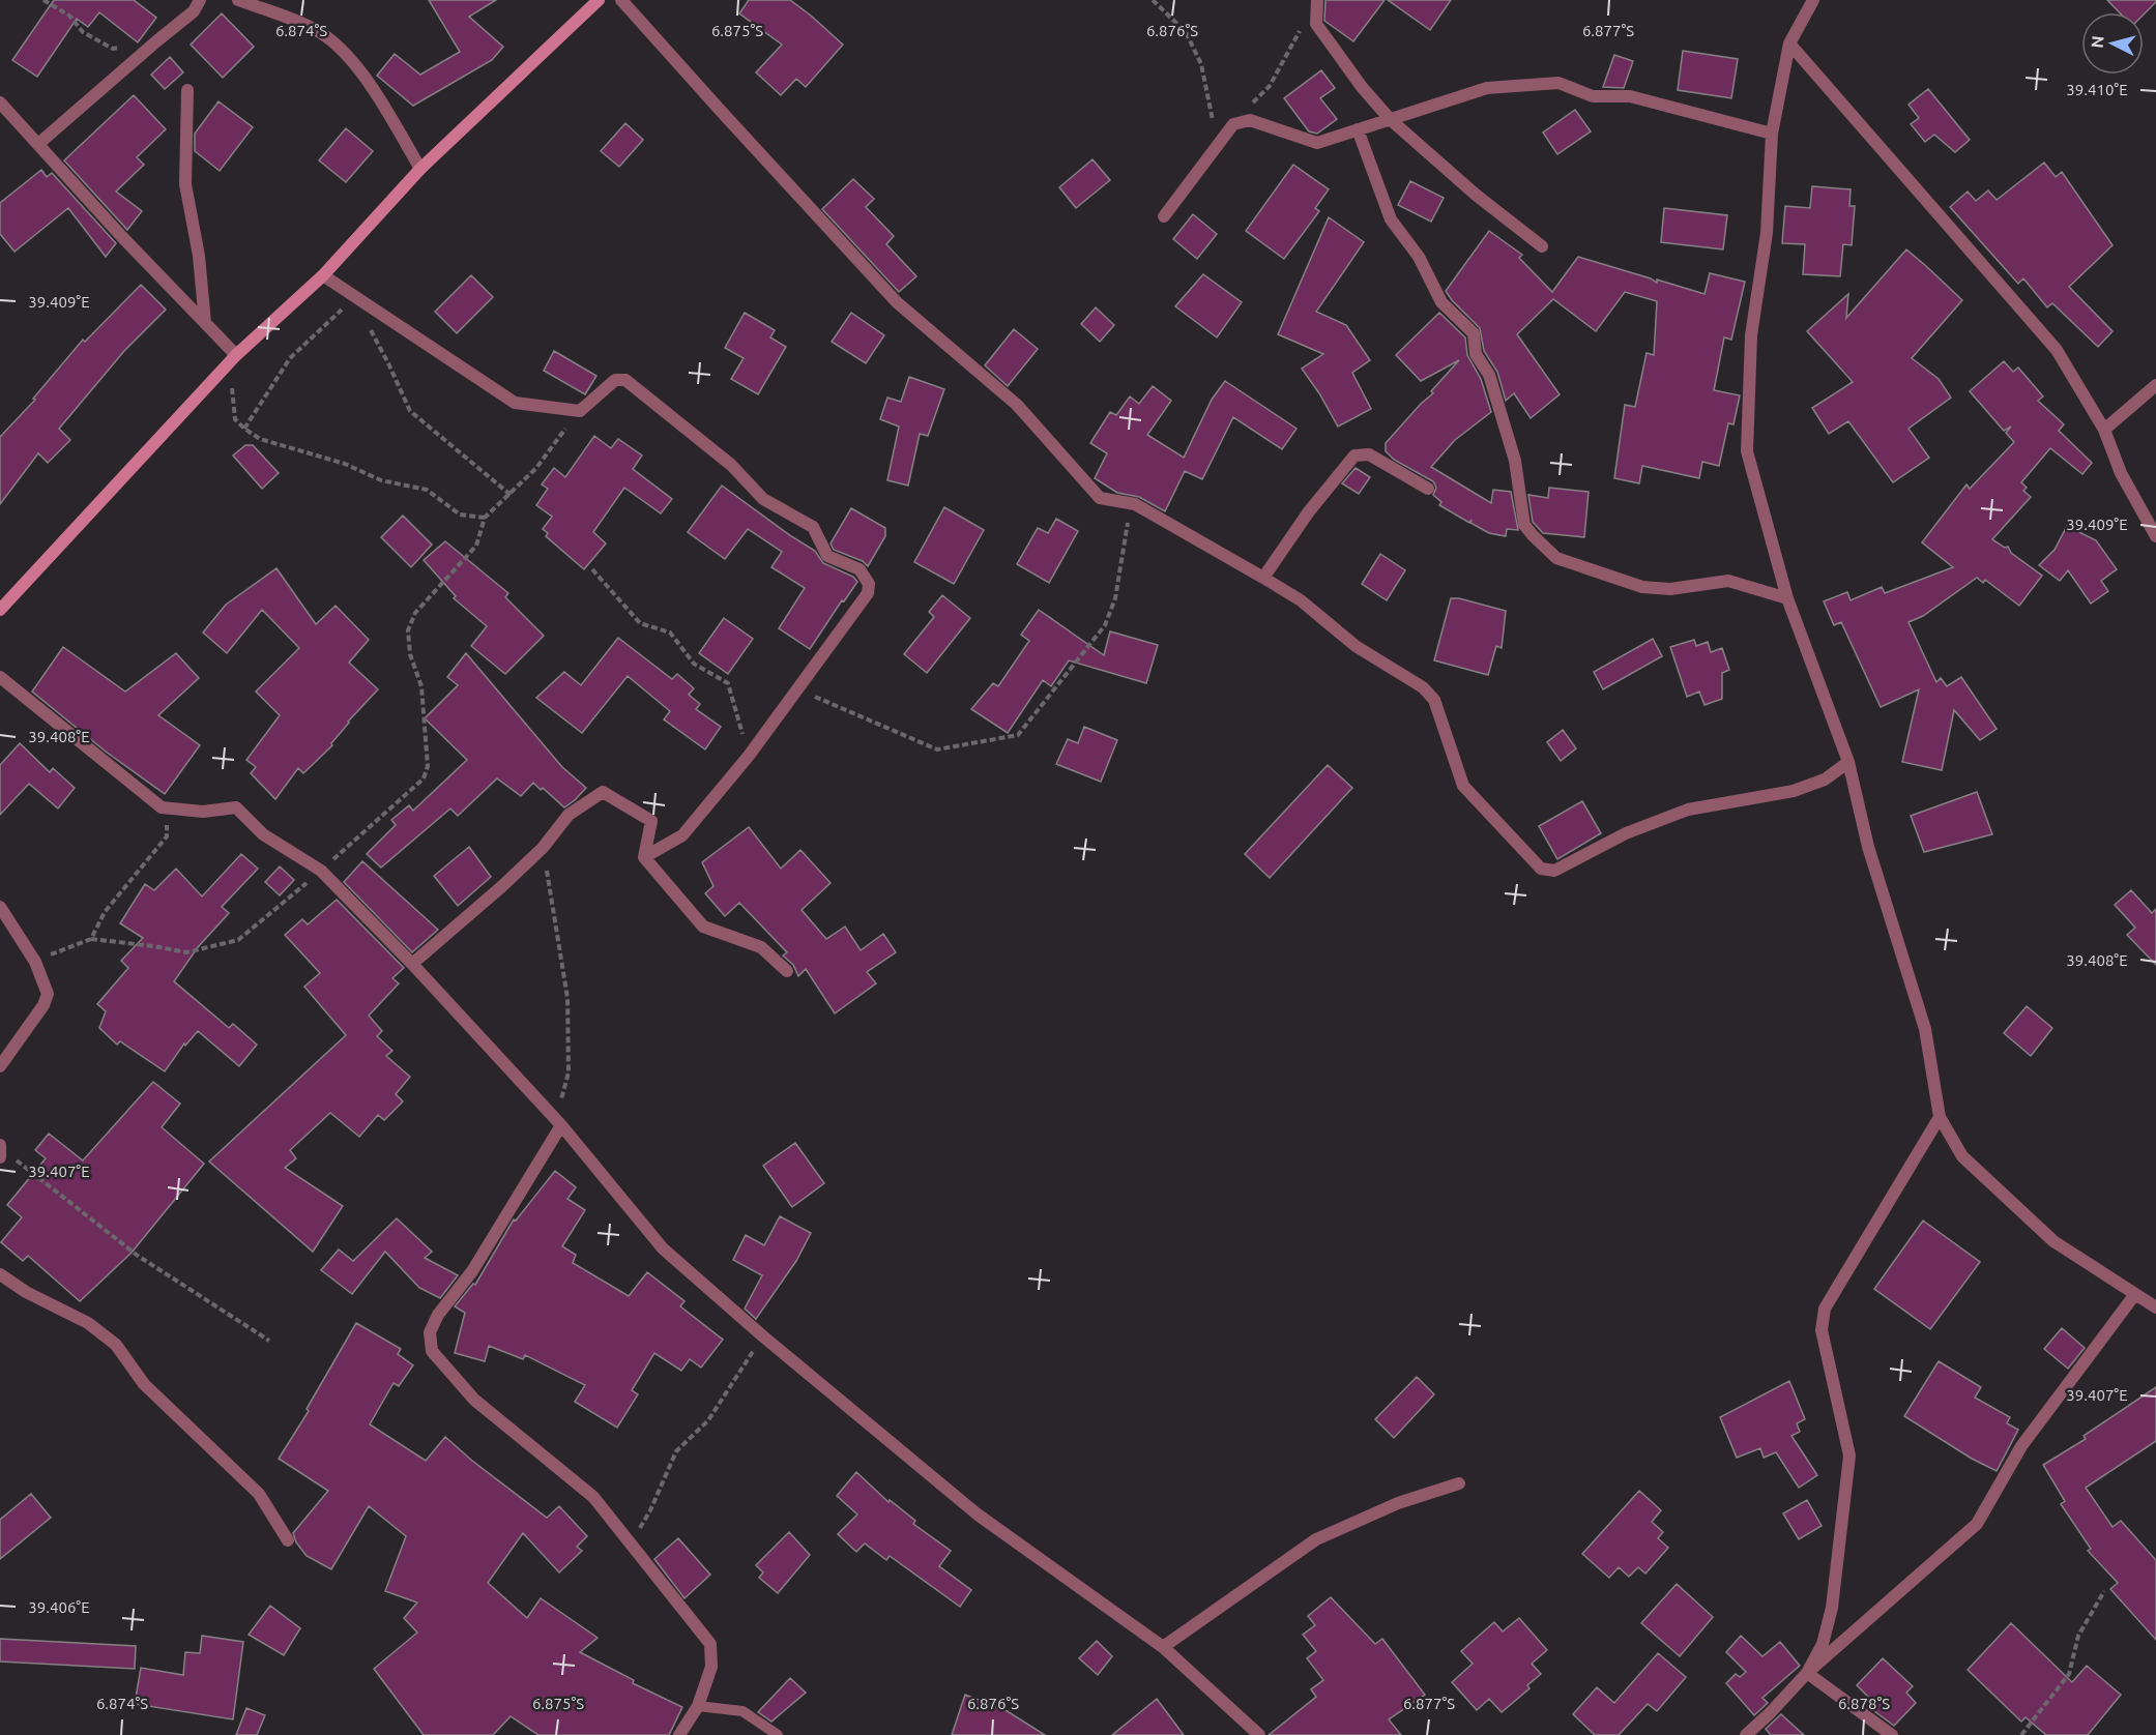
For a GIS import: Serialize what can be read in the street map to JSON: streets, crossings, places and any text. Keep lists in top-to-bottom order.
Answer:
{
  "north": "left",
  "coordinates": [
    "6.874°S",
    "6.875°S",
    "6.876°S",
    "6.877°S",
    "39.410°E",
    "39.409°E",
    "39.408°E",
    "39.407°E",
    "39.406°E",
    "6.878°S"
  ]
}
